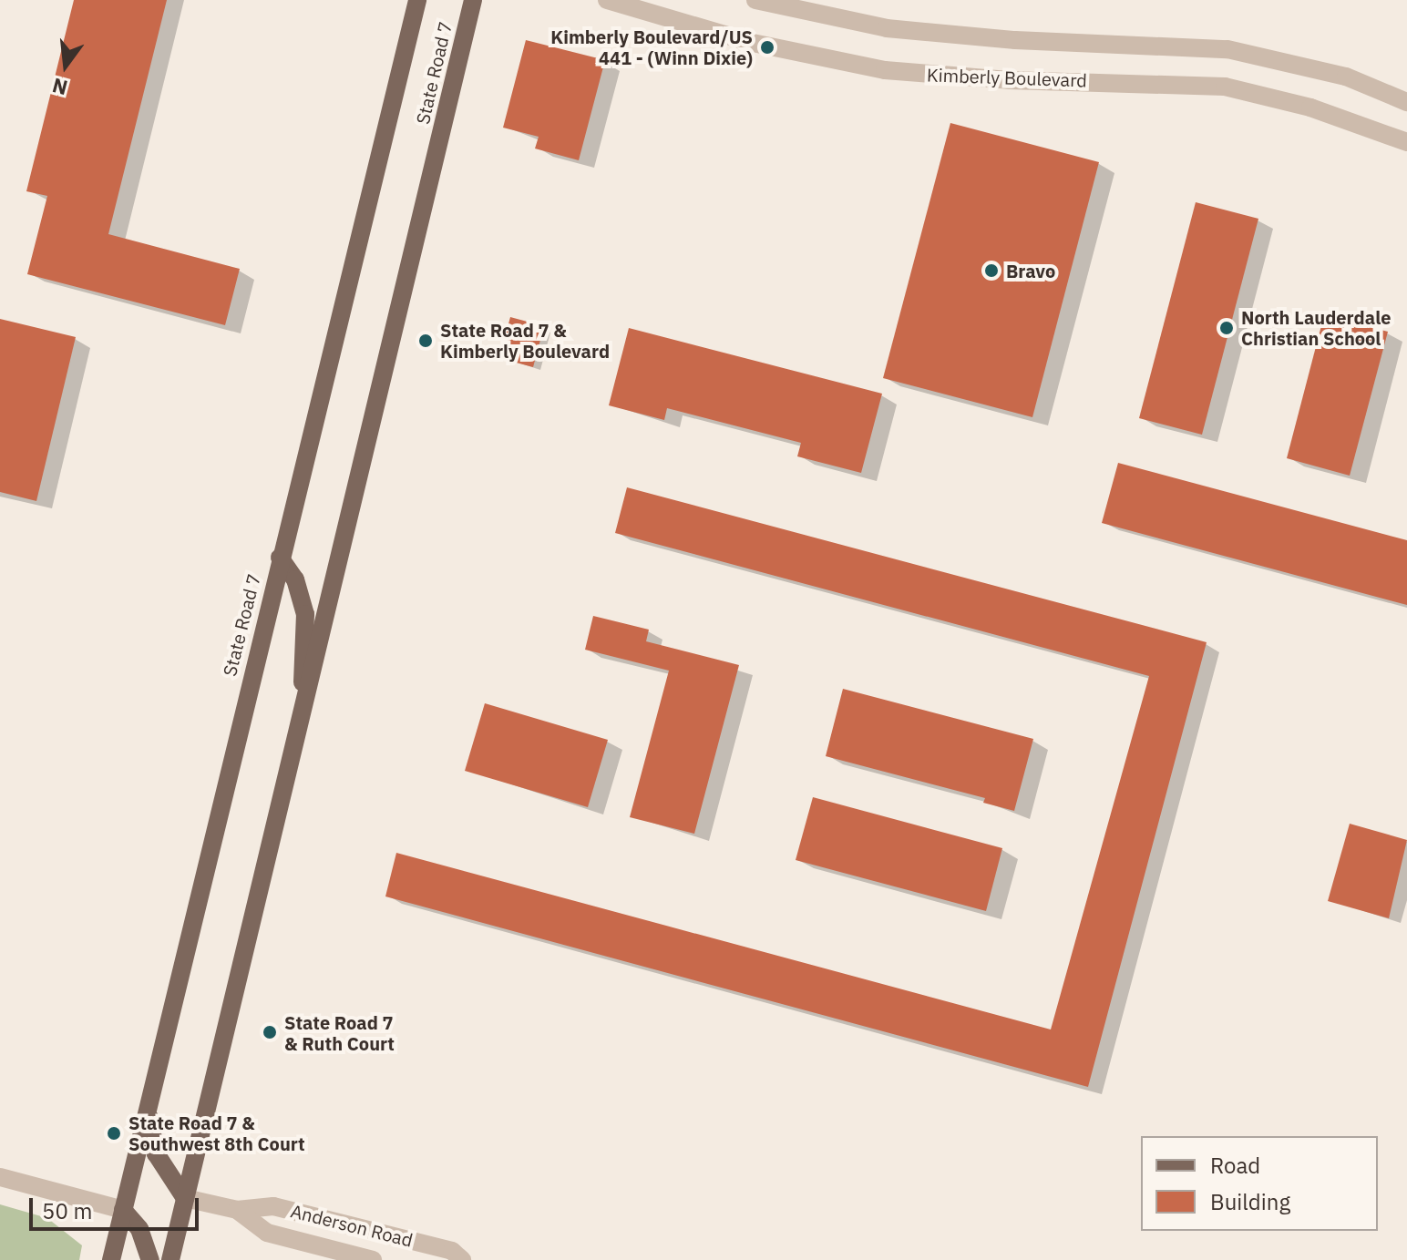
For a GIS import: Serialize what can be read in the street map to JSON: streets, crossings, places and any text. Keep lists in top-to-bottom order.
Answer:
{
  "streets": {
    "main road": ["State Road 7"],
    "street": ["Kimberly Boulevard", "Anderson Road"]
  },
  "crossings": [
    ["State Road 7", "Anderson Road"]
  ],
  "places": [
    "Kimberly Boulevard/US 441 - (Winn Dixie)",
    "Bravo",
    "North Lauderdale Christian School",
    "State Road 7 & Kimberly Boulevard",
    "State Road 7 & Ruth Court",
    "State Road 7 & Southwest 8th Court"
  ],
  "legend": ["Road", "Building"],
  "scale_bar": "50 m",
  "north": "bottom"
}
